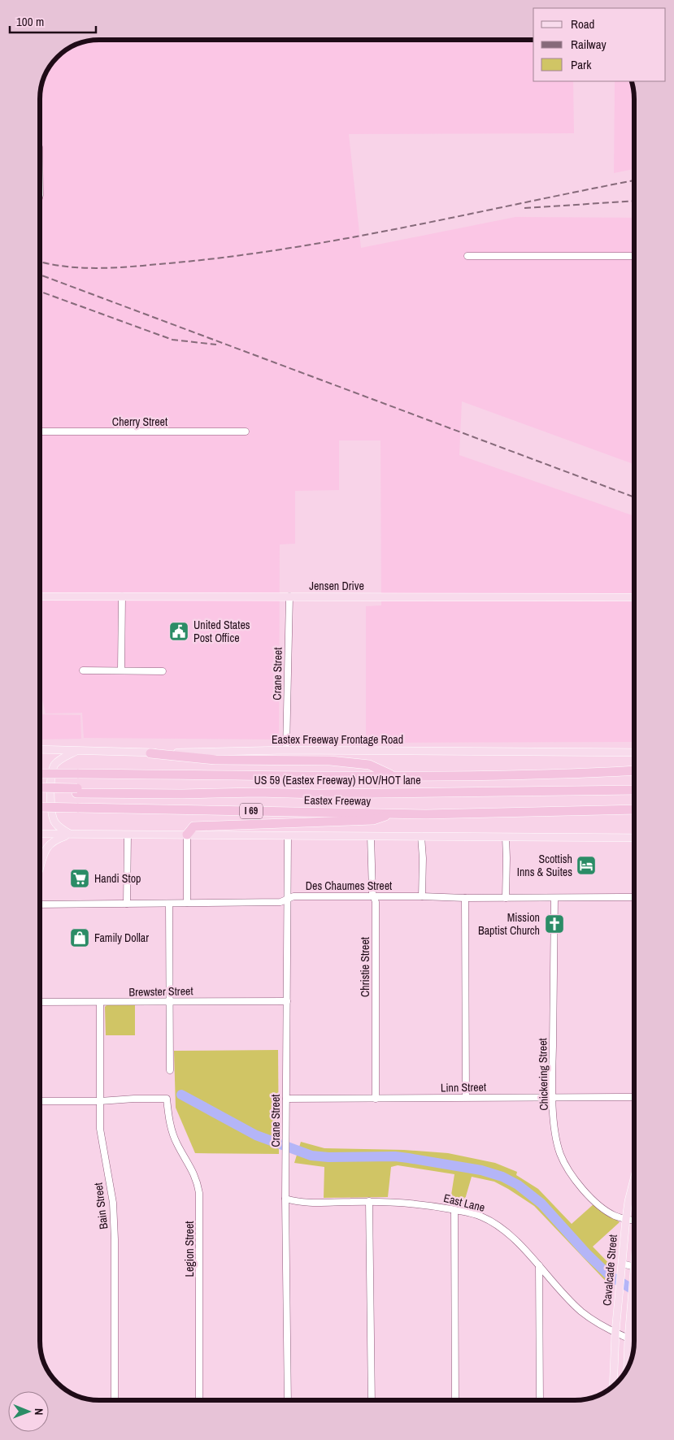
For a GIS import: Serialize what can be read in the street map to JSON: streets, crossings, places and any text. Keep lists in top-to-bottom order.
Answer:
{
  "streets": {
    "highway": ["US 59 (Eastex Freeway) HOV/HOT lane", "Eastex Freeway", "I 69"],
    "main road": ["Jensen Drive", "Eastex Freeway Frontage Road", "Cavalcade Street"],
    "street": [
      "Cherry Street",
      "Crane Street",
      "Des Chaumes Street",
      "Christie Street",
      "Brewster Street",
      "Chickering Street",
      "Linn Street",
      "East Lane",
      "Bain Street",
      "Legion Street"
    ]
  },
  "crossings": [
    ["Jensen Drive", "Crane Street"],
    ["Crane Street", "Eastex Freeway Frontage Road"],
    ["Crane Street", "Des Chaumes Street"],
    ["Crane Street", "Brewster Street"],
    ["Crane Street", "Linn Street"],
    ["Crane Street", "East Lane"],
    ["US 59 (Eastex Freeway) HOV/HOT lane", "I 69"],
    ["Des Chaumes Street", "Christie Street"],
    ["Des Chaumes Street", "Chickering Street"],
    ["Christie Street", "Linn Street"],
    ["Brewster Street", "Bain Street"],
    ["Chickering Street", "Linn Street"],
    ["Chickering Street", "Cavalcade Street"],
    ["East Lane", "Cavalcade Street"],
    ["Bain Street", "Legion Street"]
  ],
  "places": {
    "public building": ["United States Post Office"],
    "hotel": ["Scottish Inns & Suites"],
    "supermarket": ["Handi Stop"],
    "church": ["Mission Baptist Church"],
    "shop": ["Family Dollar"]
  },
  "legend": ["Road", "Railway", "Park"],
  "scale_bar": "100 m",
  "north": "right"
}
